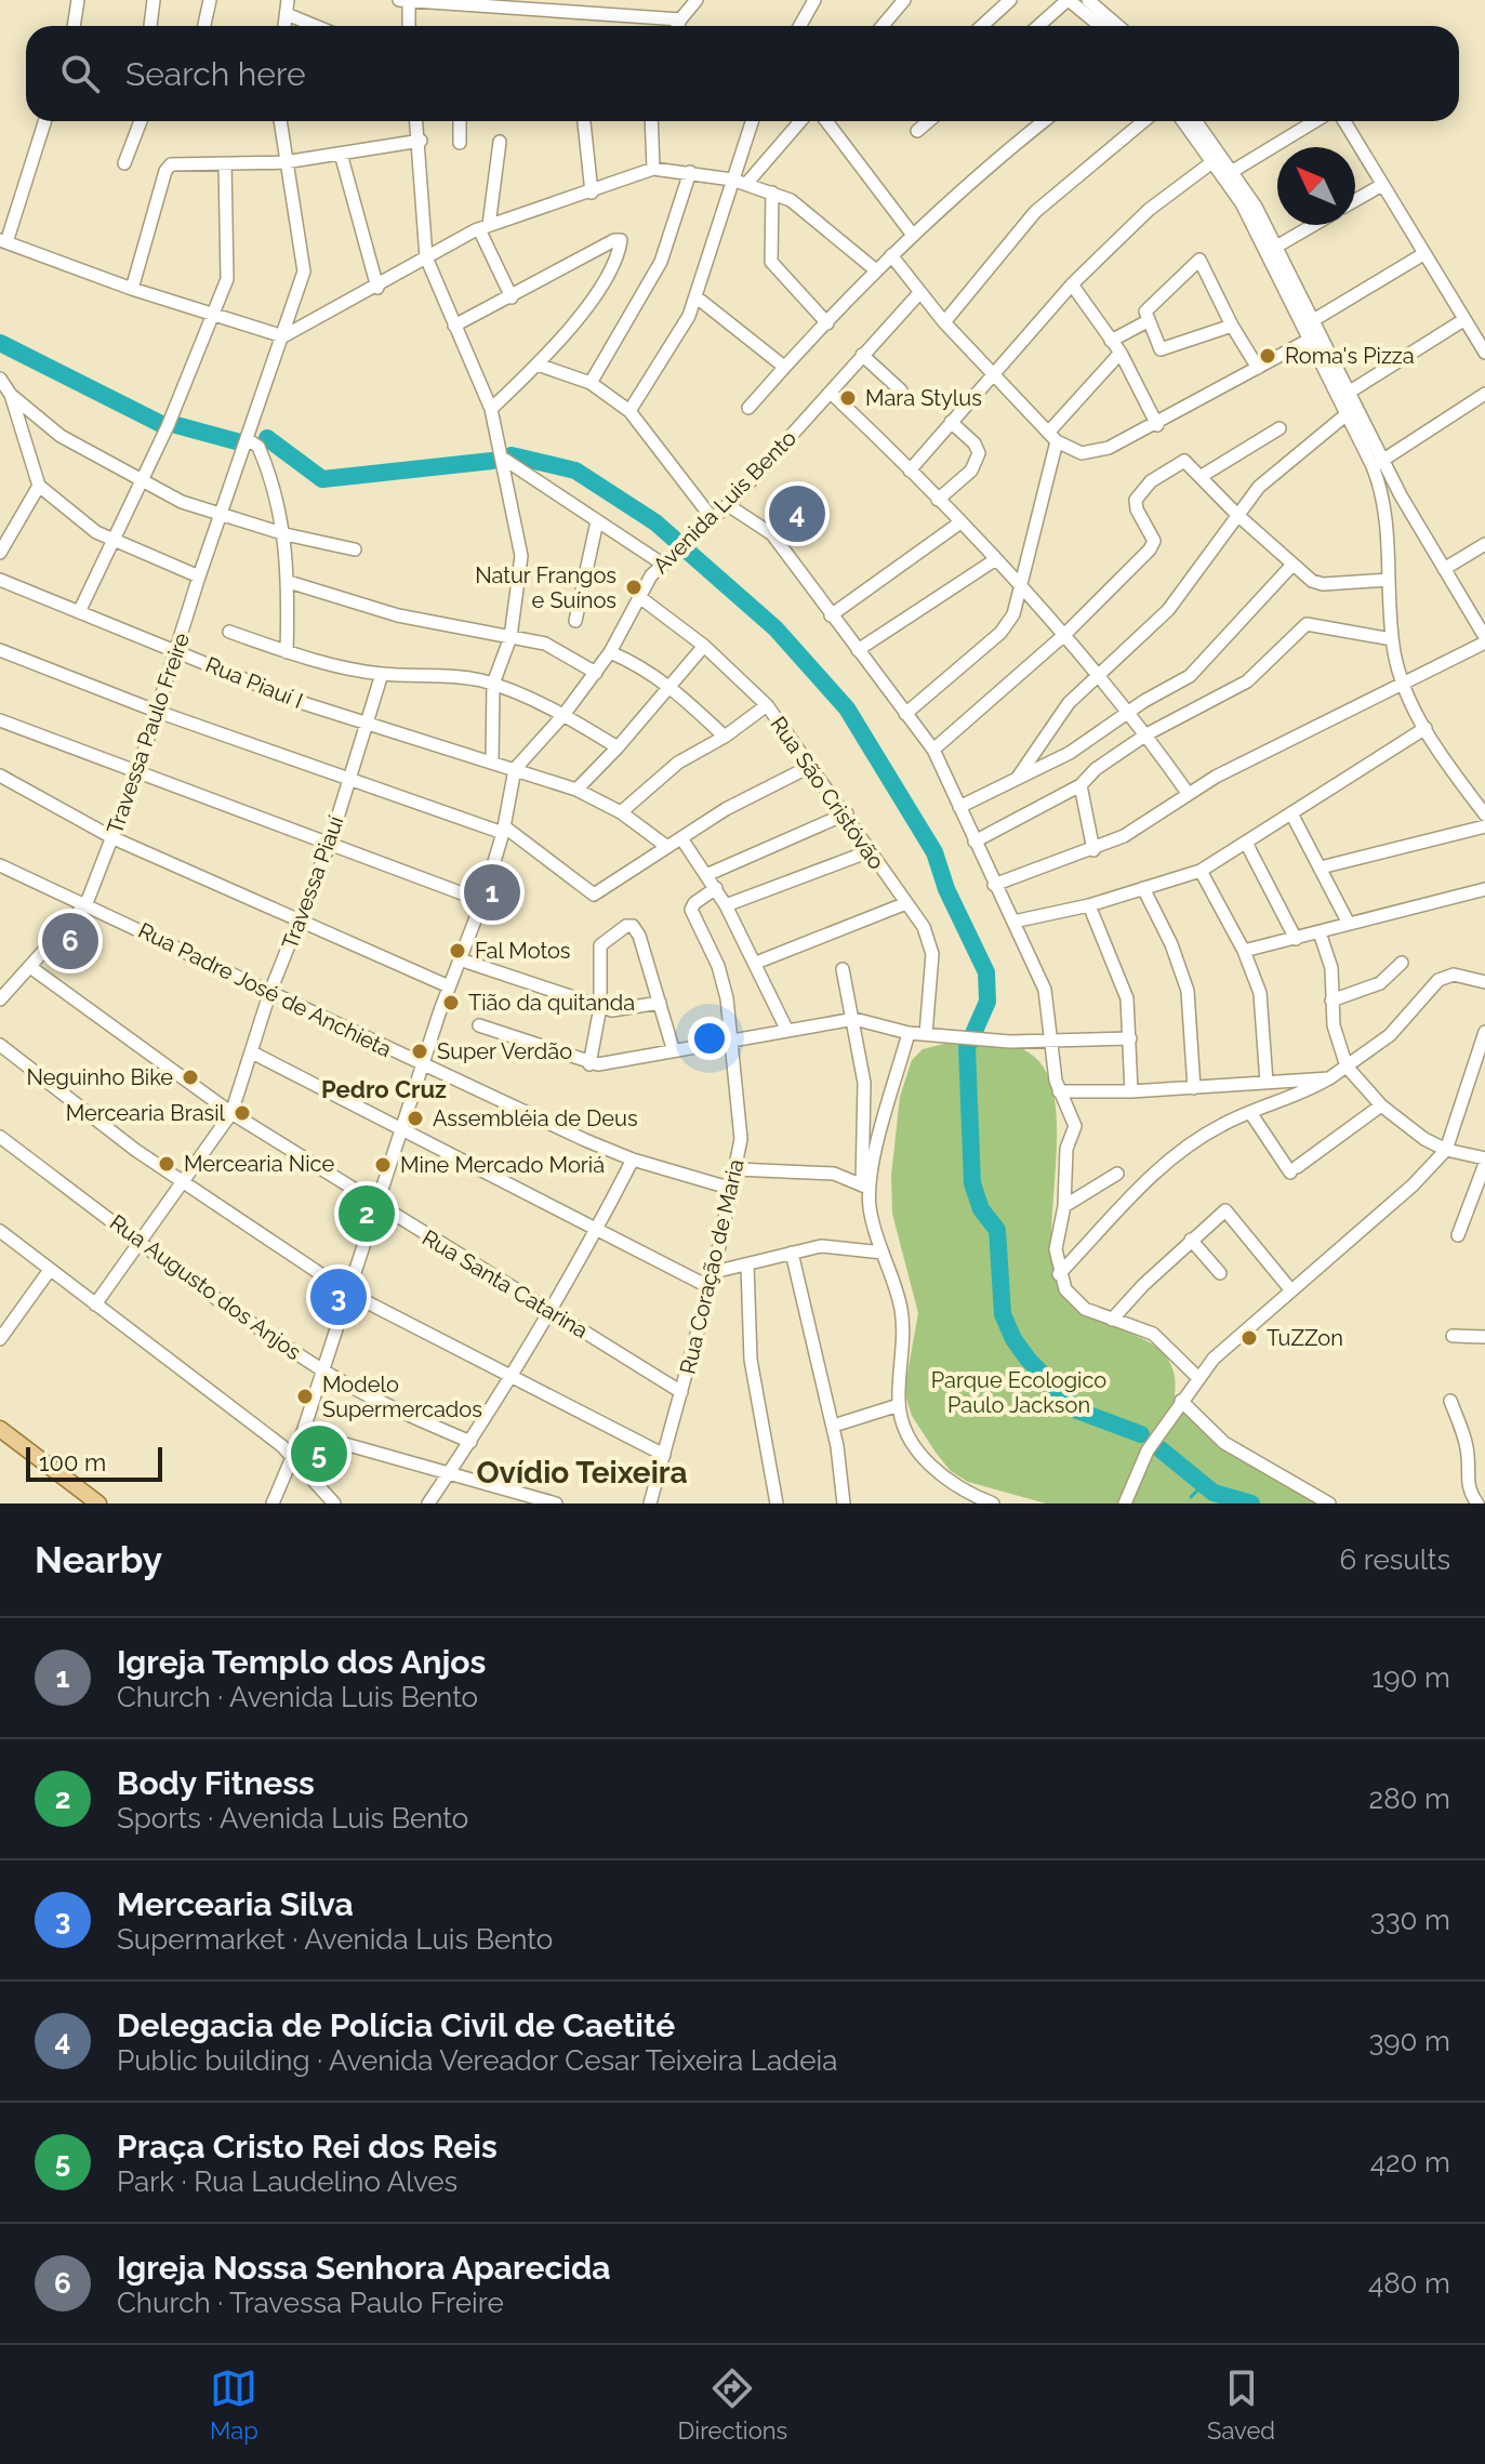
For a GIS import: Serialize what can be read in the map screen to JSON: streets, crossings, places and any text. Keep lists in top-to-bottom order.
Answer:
{
  "streets": {
    "street": [
      "Avenida Luis Bento",
      "Rua Piauí I",
      "Travessa Paulo Freire",
      "Rua São Cristóvão",
      "Travessa Piauí",
      "Rua Padre José de Anchieta",
      "Rua Coração de Maria",
      "Rua Santa Catarina",
      "Rua Augusto dos Anjos"
    ]
  },
  "crossings": [
    ["Avenida Luis Bento", "Rua Piauí I"],
    ["Avenida Luis Bento", "Rua São Cristóvão"],
    ["Rua Piauí I", "Travessa Paulo Freire"],
    ["Rua Piauí I", "Travessa Piauí"],
    ["Travessa Paulo Freire", "Rua Padre José de Anchieta"],
    ["Travessa Paulo Freire", "Rua Santa Catarina"],
    ["Travessa Piauí", "Rua Padre José de Anchieta"],
    ["Travessa Piauí", "Rua Santa Catarina"],
    ["Travessa Piauí", "Rua Augusto dos Anjos"],
    ["Rua Padre José de Anchieta", "Rua Coração de Maria"],
    ["Rua Coração de Maria", "Rua Santa Catarina"]
  ],
  "districts": ["Pedro Cruz", "Ovídio Teixeira"],
  "parks": ["Parque Ecologico Paulo Jackson"],
  "places": [
    "Roma's Pizza",
    "Mara Stylus",
    "Natur Frangos e Suínos",
    "Fal Motos",
    "Tião da quitanda",
    "Super Verdão",
    "Neguinho Bike",
    "Mercearia Brasil",
    "Assembléia de Deus",
    "Mercearia Nice",
    "Mine Mercado Moriá",
    "TuZZon",
    "Modelo Supermercados"
  ],
  "scale_bar": "100 m",
  "north": "top left",
  "page": {
    "search": "Search here",
    "pins": [
      "4",
      "1",
      "6",
      "2",
      "3",
      "5"
    ],
    "scale": "100 m",
    "heading": ["Nearby", "6 results"],
    "list": [
      {
        "mark": "1",
        "name": "Igreja Templo dos Anjos",
        "note": "Church · Avenida Luis Bento",
        "value": "190 m"
      },
      {
        "mark": "2",
        "name": "Body Fitness",
        "note": "Sports · Avenida Luis Bento",
        "value": "280 m"
      },
      {
        "mark": "3",
        "name": "Mercearia Silva",
        "note": "Supermarket · Avenida Luis Bento",
        "value": "330 m"
      },
      {
        "mark": "4",
        "name": "Delegacia de Polícia Civil de Caetité",
        "note": "Public building · Avenida Vereador Cesar Teixeira Ladeia",
        "value": "390 m"
      },
      {
        "mark": "5",
        "name": "Praça Cristo Rei dos Reis",
        "note": "Park · Rua Laudelino Alves",
        "value": "420 m"
      },
      {
        "mark": "6",
        "name": "Igreja Nossa Senhora Aparecida",
        "note": "Church · Travessa Paulo Freire",
        "value": "480 m"
      }
    ],
    "nav": ["Map", "Directions", "Saved"]
  }
}
